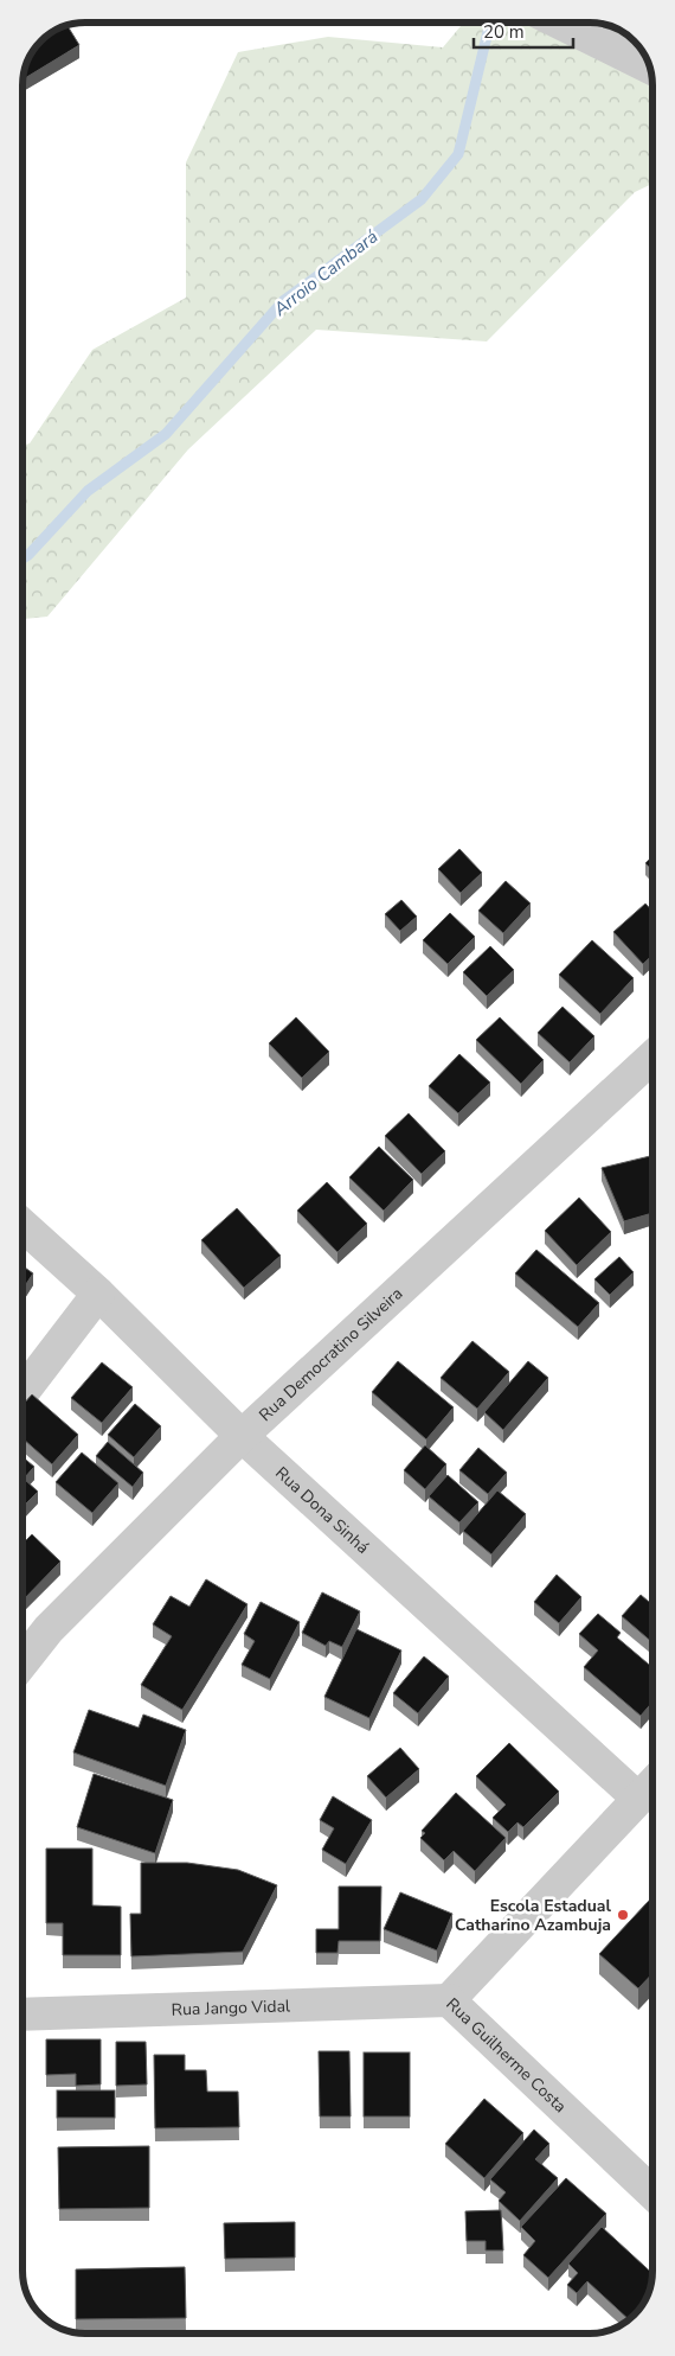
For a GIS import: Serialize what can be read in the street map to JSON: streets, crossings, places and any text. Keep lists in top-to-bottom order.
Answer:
{
  "streets": {
    "street": [
      "Rua Democratino Silveira",
      "Rua Dona Sinhá",
      "Rua Jango Vidal",
      "Rua Guilherme Costa"
    ]
  },
  "crossings": [
    ["Rua Democratino Silveira", "Rua Dona Sinhá"],
    ["Rua Dona Sinhá", "Rua Guilherme Costa"],
    ["Rua Jango Vidal", "Rua Guilherme Costa"]
  ],
  "water": ["Arroio Cambará"],
  "places": ["Escola Estadual Catharino Azambuja"],
  "scale_bar": "20 m"
}
